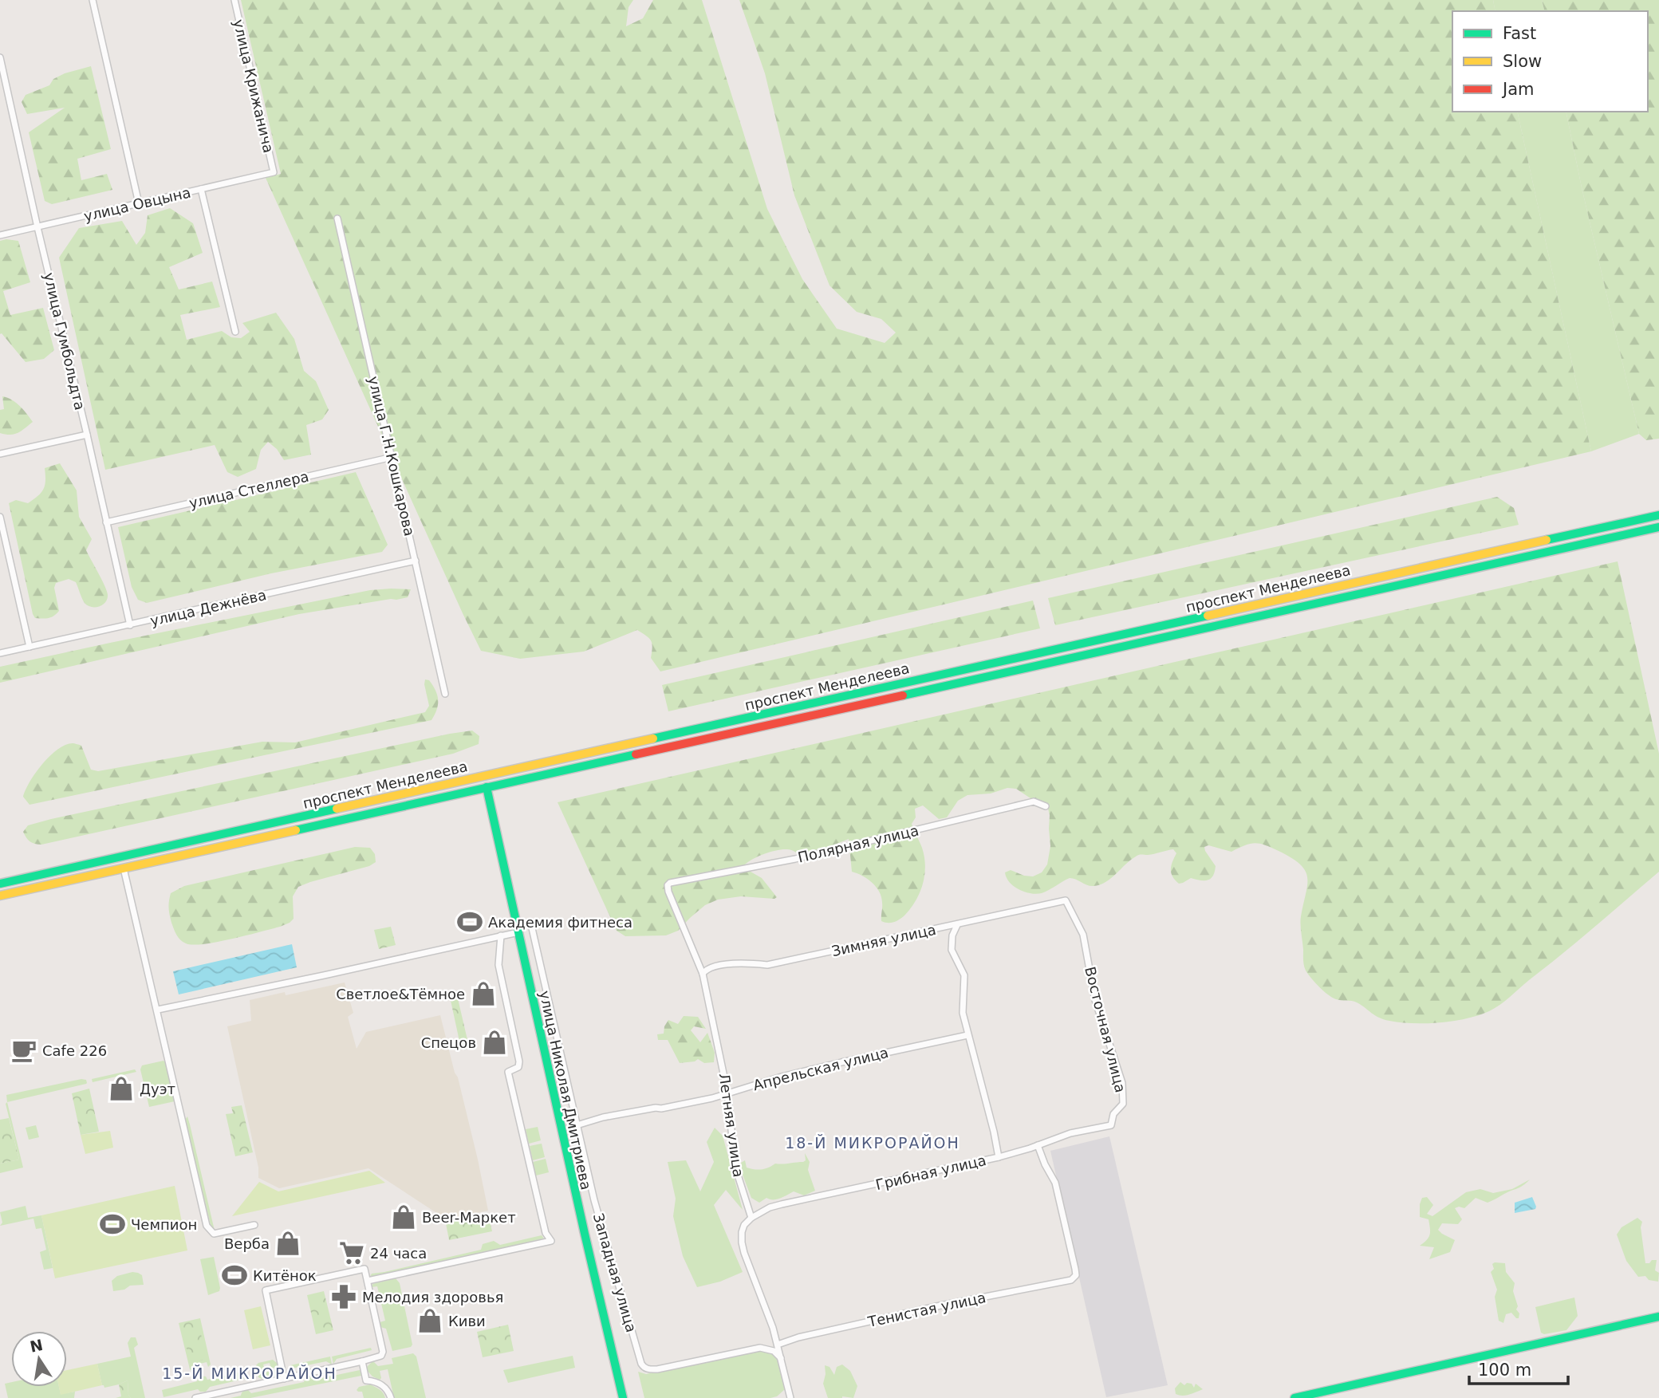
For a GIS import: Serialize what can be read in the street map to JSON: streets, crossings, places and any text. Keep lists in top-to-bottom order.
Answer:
{
  "streets": {
    "main road": ["проспект Менделеева", "улица Николая Дмитриева"],
    "street": [
      "улица Крижанича",
      "улица Овцына",
      "улица Гумбольдта",
      "улица Г.Н.Кошкарова",
      "улица Стеллера",
      "улица Дежнёва",
      "Полярная улица",
      "Зимняя улица",
      "Восточная улица",
      "Апрельская улица",
      "Летняя улица",
      "Грибная улица",
      "Западная улица",
      "Тенистая улица"
    ]
  },
  "crossings": [
    ["улица Крижанича", "улица Овцына"],
    ["улица Овцына", "улица Гумбольдта"],
    ["улица Гумбольдта", "улица Стеллера"],
    ["улица Гумбольдта", "улица Дежнёва"],
    ["улица Г.Н.Кошкарова", "улица Стеллера"],
    ["улица Г.Н.Кошкарова", "улица Дежнёва"],
    ["проспект Менделеева", "улица Николая Дмитриева"],
    ["Полярная улица", "Летняя улица"],
    ["Зимняя улица", "Восточная улица"],
    ["Зимняя улица", "Летняя улица"],
    ["Восточная улица", "Грибная улица"],
    ["Апрельская улица", "Летняя улица"],
    ["Апрельская улица", "Западная улица"],
    ["Летняя улица", "Грибная улица"],
    ["Грибная улица", "Тенистая улица"]
  ],
  "districts": ["18-Й МИКРОРАЙОН", "15-Й МИКРОРАЙОН"],
  "places": {
    "sports": ["Академия фитнеса", "Чемпион", "Китёнок"],
    "shop": [
      "Светлое&Тёмное",
      "Спецов",
      "Дуэт",
      "Beer-Маркет",
      "Верба",
      "Киви"
    ],
    "cafe": ["Cafe 226"],
    "supermarket": ["24 часа"],
    "pharmacy": ["Мелодия здоровья"]
  },
  "legend": ["Fast", "Slow", "Jam"],
  "scale_bar": "100 m",
  "north": "top"
}
